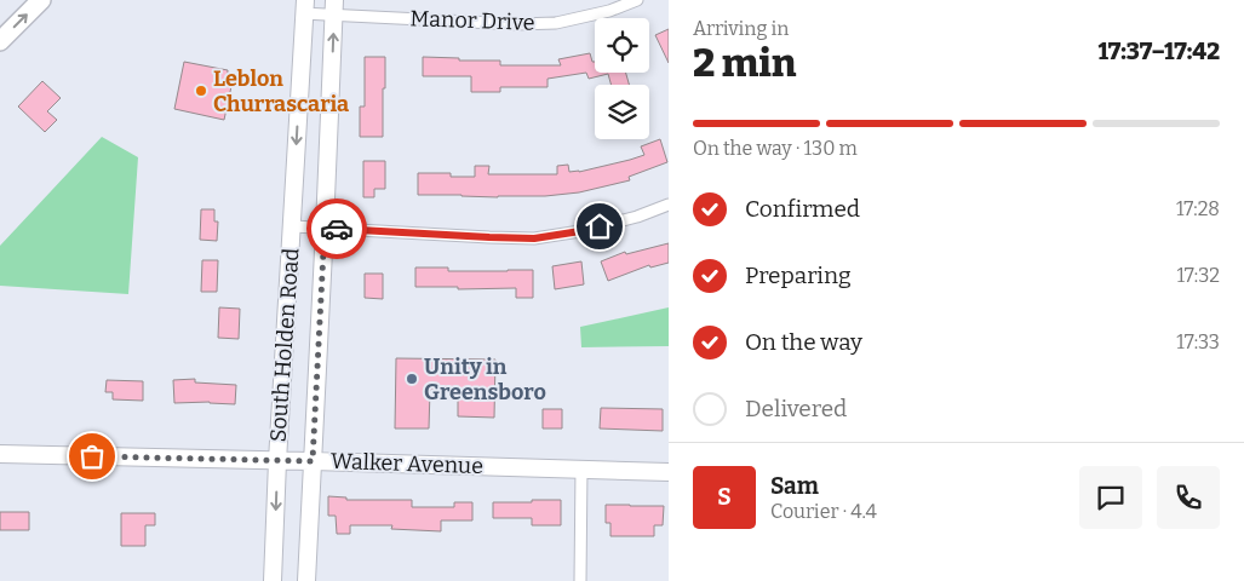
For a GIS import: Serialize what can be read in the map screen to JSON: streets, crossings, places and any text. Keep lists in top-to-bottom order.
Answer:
{
  "streets": {
    "main road": ["South Holden Road", "Walker Avenue"],
    "street": ["Manor Drive"]
  },
  "crossings": [
    ["Manor Drive", "South Holden Road"],
    ["South Holden Road", "Walker Avenue"]
  ],
  "places": ["Leblon Churrascaria", "Unity in Greensboro"],
  "page": {
    "heading": ["2 min", "Arriving in", "17:37–17:42"],
    "panel": ["Sam", "Courier · 4.4"],
    "bar": "On the way · 130 m",
    "list": [
      ["Confirmed", "17:28"],
      ["Preparing", "17:32"],
      ["On the way", "17:33"],
      "Delivered"
    ],
    "round": "S"
  }
}
